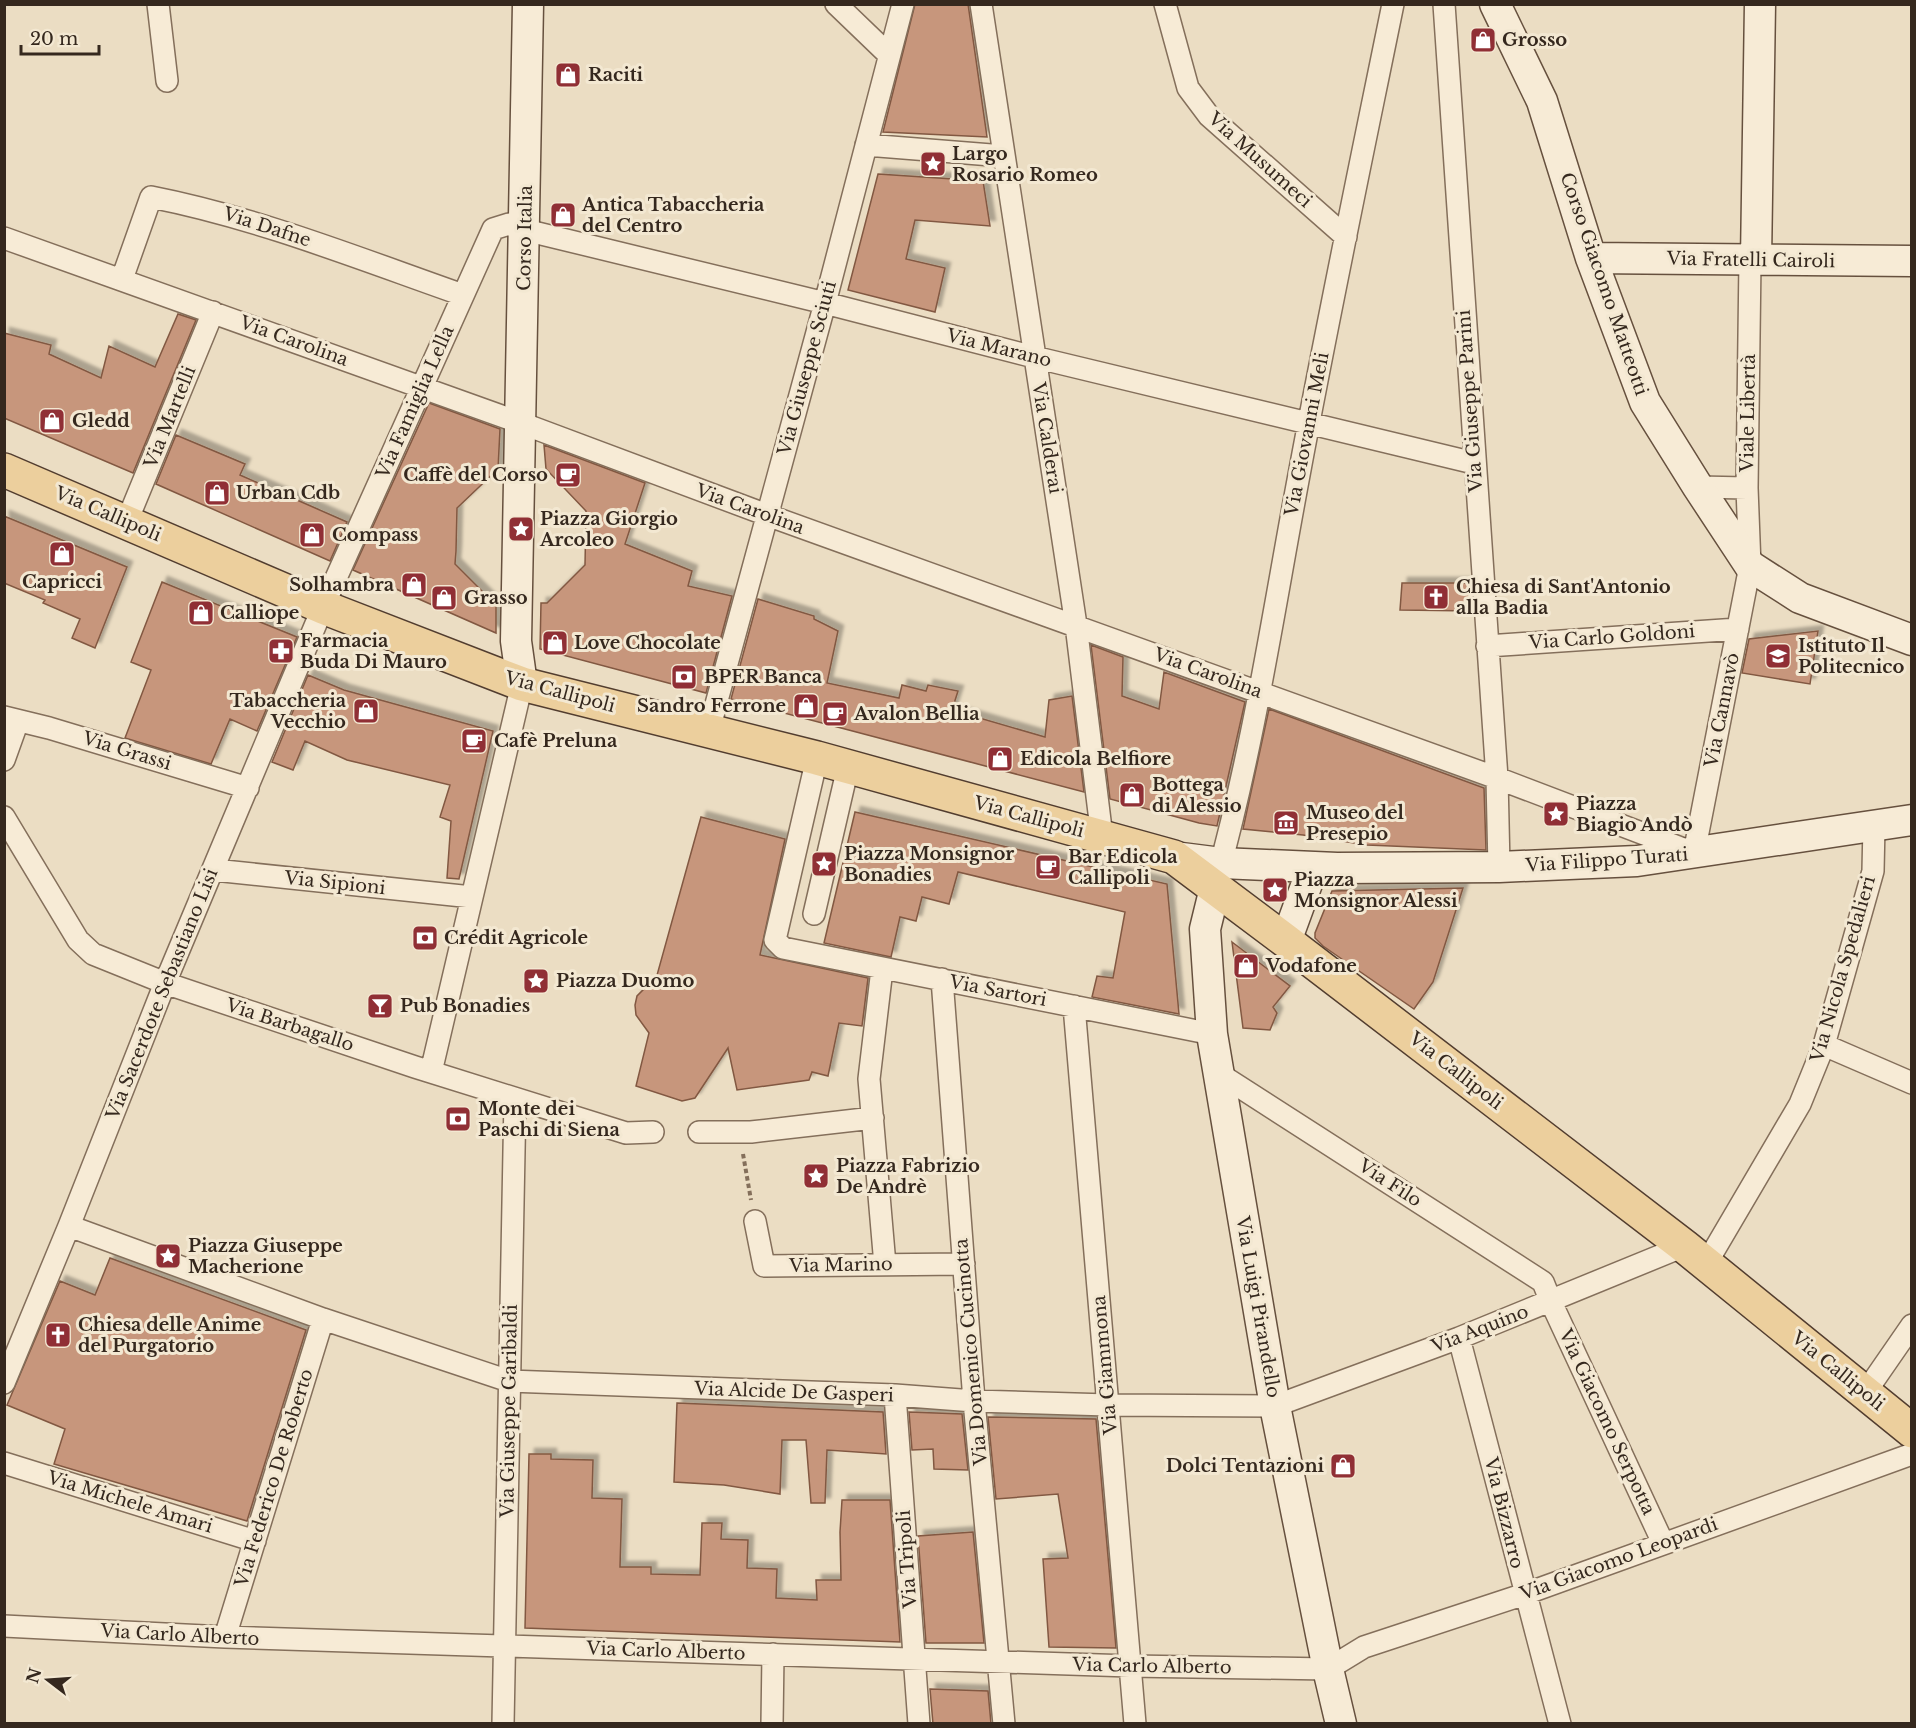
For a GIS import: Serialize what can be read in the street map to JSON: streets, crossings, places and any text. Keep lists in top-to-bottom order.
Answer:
{
  "streets": {
    "main road": ["Via Callipoli"],
    "street": [
      "Via Musumeci",
      "Via Dafne",
      "Corso Italia",
      "Via Fratelli Cairoli",
      "Corso Giacomo Matteotti",
      "Via Carolina",
      "Via Marano",
      "Via Giuseppe Sciuti",
      "Via Giuseppe Parini",
      "Via Famiglia Lella",
      "Viale Libertà",
      "Via Martelli",
      "Via Giovanni Meli",
      "Via Calderai",
      "Via Carlo Goldoni",
      "Via Cannavò",
      "Via Grassi",
      "Via Filippo Turati",
      "Via Sipioni",
      "Via Nicola Spedalieri",
      "Via Sartori",
      "Via Sacerdote Sebastiano Lisi",
      "Via Barbagallo",
      "Via Filo",
      "Via Marino",
      "Via Luigi Pirandello",
      "Via Aquino",
      "Via Domenico Cucinotta",
      "Via Giammona",
      "Via Alcide De Gasperi",
      "Via Giuseppe Garibaldi",
      "Via Giacomo Serpotta",
      "Via Federico De Roberto",
      "Via Michele Amari",
      "Via Bizzarro",
      "Via Tripoli",
      "Via Giacomo Leopardi",
      "Via Carlo Alberto"
    ]
  },
  "crossings": [
    ["Via Musumeci", "Via Giovanni Meli"],
    ["Via Dafne", "Via Carolina"],
    ["Via Dafne", "Via Famiglia Lella"],
    ["Corso Italia", "Via Carolina"],
    ["Corso Italia", "Via Marano"],
    ["Corso Italia", "Via Famiglia Lella"],
    ["Corso Italia", "Via Callipoli"],
    ["Via Fratelli Cairoli", "Corso Giacomo Matteotti"],
    ["Via Fratelli Cairoli", "Viale Libertà"],
    ["Corso Giacomo Matteotti", "Viale Libertà"],
    ["Corso Giacomo Matteotti", "Via Cannavò"],
    ["Via Carolina", "Via Giuseppe Sciuti"],
    ["Via Carolina", "Via Giuseppe Parini"],
    ["Via Carolina", "Via Famiglia Lella"],
    ["Via Carolina", "Via Martelli"],
    ["Via Carolina", "Via Giovanni Meli"],
    ["Via Carolina", "Via Calderai"],
    ["Via Carolina", "Via Cannavò"],
    ["Via Carolina", "Via Filippo Turati"],
    ["Via Marano", "Via Giuseppe Sciuti"],
    ["Via Marano", "Via Giuseppe Parini"],
    ["Via Marano", "Via Famiglia Lella"],
    ["Via Marano", "Via Giovanni Meli"],
    ["Via Marano", "Via Calderai"],
    ["Via Giuseppe Sciuti", "Via Callipoli"],
    ["Via Giuseppe Parini", "Via Carlo Goldoni"],
    ["Via Giuseppe Parini", "Via Filippo Turati"],
    ["Via Famiglia Lella", "Via Callipoli"],
    ["Via Famiglia Lella", "Via Sacerdote Sebastiano Lisi"],
    ["Viale Libertà", "Via Cannavò"],
    ["Via Martelli", "Via Callipoli"],
    ["Via Giovanni Meli", "Via Callipoli"],
    ["Via Giovanni Meli", "Via Filippo Turati"],
    ["Via Giovanni Meli", "Via Luigi Pirandello"],
    ["Via Calderai", "Via Callipoli"],
    ["Via Callipoli", "Via Filippo Turati"],
    ["Via Callipoli", "Via Nicola Spedalieri"],
    ["Via Callipoli", "Via Sartori"],
    ["Via Callipoli", "Via Sacerdote Sebastiano Lisi"],
    ["Via Callipoli", "Via Luigi Pirandello"],
    ["Via Callipoli", "Via Aquino"],
    ["Via Carlo Goldoni", "Via Cannavò"],
    ["Via Cannavò", "Via Filippo Turati"],
    ["Via Grassi", "Via Sacerdote Sebastiano Lisi"],
    ["Via Filippo Turati", "Via Nicola Spedalieri"],
    ["Via Filippo Turati", "Via Luigi Pirandello"],
    ["Via Sipioni", "Via Sacerdote Sebastiano Lisi"],
    ["Via Nicola Spedalieri", "Via Aquino"],
    ["Via Sartori", "Via Luigi Pirandello"],
    ["Via Sartori", "Via Domenico Cucinotta"],
    ["Via Sartori", "Via Giammona"],
    ["Via Sacerdote Sebastiano Lisi", "Via Barbagallo"],
    ["Via Sacerdote Sebastiano Lisi", "Via Alcide De Gasperi"],
    ["Via Barbagallo", "Via Giuseppe Garibaldi"],
    ["Via Filo", "Via Luigi Pirandello"],
    ["Via Filo", "Via Aquino"],
    ["Via Filo", "Via Giacomo Serpotta"],
    ["Via Marino", "Via Domenico Cucinotta"],
    ["Via Luigi Pirandello", "Via Aquino"],
    ["Via Luigi Pirandello", "Via Alcide De Gasperi"],
    ["Via Luigi Pirandello", "Via Giacomo Leopardi"],
    ["Via Luigi Pirandello", "Via Carlo Alberto"],
    ["Via Aquino", "Via Alcide De Gasperi"],
    ["Via Aquino", "Via Giacomo Serpotta"],
    ["Via Aquino", "Via Bizzarro"],
    ["Via Domenico Cucinotta", "Via Alcide De Gasperi"],
    ["Via Domenico Cucinotta", "Via Carlo Alberto"],
    ["Via Giammona", "Via Alcide De Gasperi"],
    ["Via Giammona", "Via Carlo Alberto"],
    ["Via Alcide De Gasperi", "Via Giuseppe Garibaldi"],
    ["Via Alcide De Gasperi", "Via Federico De Roberto"],
    ["Via Alcide De Gasperi", "Via Tripoli"],
    ["Via Giuseppe Garibaldi", "Via Carlo Alberto"],
    ["Via Giacomo Serpotta", "Via Giacomo Leopardi"],
    ["Via Federico De Roberto", "Via Michele Amari"],
    ["Via Federico De Roberto", "Via Carlo Alberto"],
    ["Via Bizzarro", "Via Giacomo Leopardi"],
    ["Via Tripoli", "Via Carlo Alberto"],
    ["Via Giacomo Leopardi", "Via Carlo Alberto"]
  ],
  "places": {
    "shop": [
      "Grosso",
      "Raciti",
      "Antica Tabaccheria del Centro",
      "Gledd",
      "Urban Cdb",
      "Compass",
      "Capricci",
      "Solhambra",
      "Grasso",
      "Calliope",
      "Love Chocolate",
      "Sandro Ferrone",
      "Tabaccheria Vecchio",
      "Edicola Belfiore",
      "Bottega di Alessio",
      "Vodafone",
      "Dolci Tentazioni"
    ],
    "place": [
      "Largo Rosario Romeo",
      "Piazza Giorgio Arcoleo",
      "Piazza Biagio Andò",
      "Piazza Monsignor Bonadies",
      "Piazza Monsignor Alessi",
      "Piazza Duomo",
      "Piazza Fabrizio De Andrè",
      "Piazza Giuseppe Macherione"
    ],
    "cafe": [
      "Caffè del Corso",
      "Avalon Bellia",
      "Cafè Preluna",
      "Bar Edicola Callipoli"
    ],
    "church": ["Chiesa di Sant'Antonio alla Badia", "Chiesa delle Anime del Purgatorio"],
    "pharmacy": ["Farmacia Buda Di Mauro"],
    "school or university": ["Istituto Il Politecnico"],
    "bank": ["BPER Banca", "Crédit Agricole", "Monte dei Paschi di Siena"],
    "museum": ["Museo del Presepio"],
    "bar": ["Pub Bonadies"]
  },
  "scale_bar": "20 m",
  "north": "left"
}
